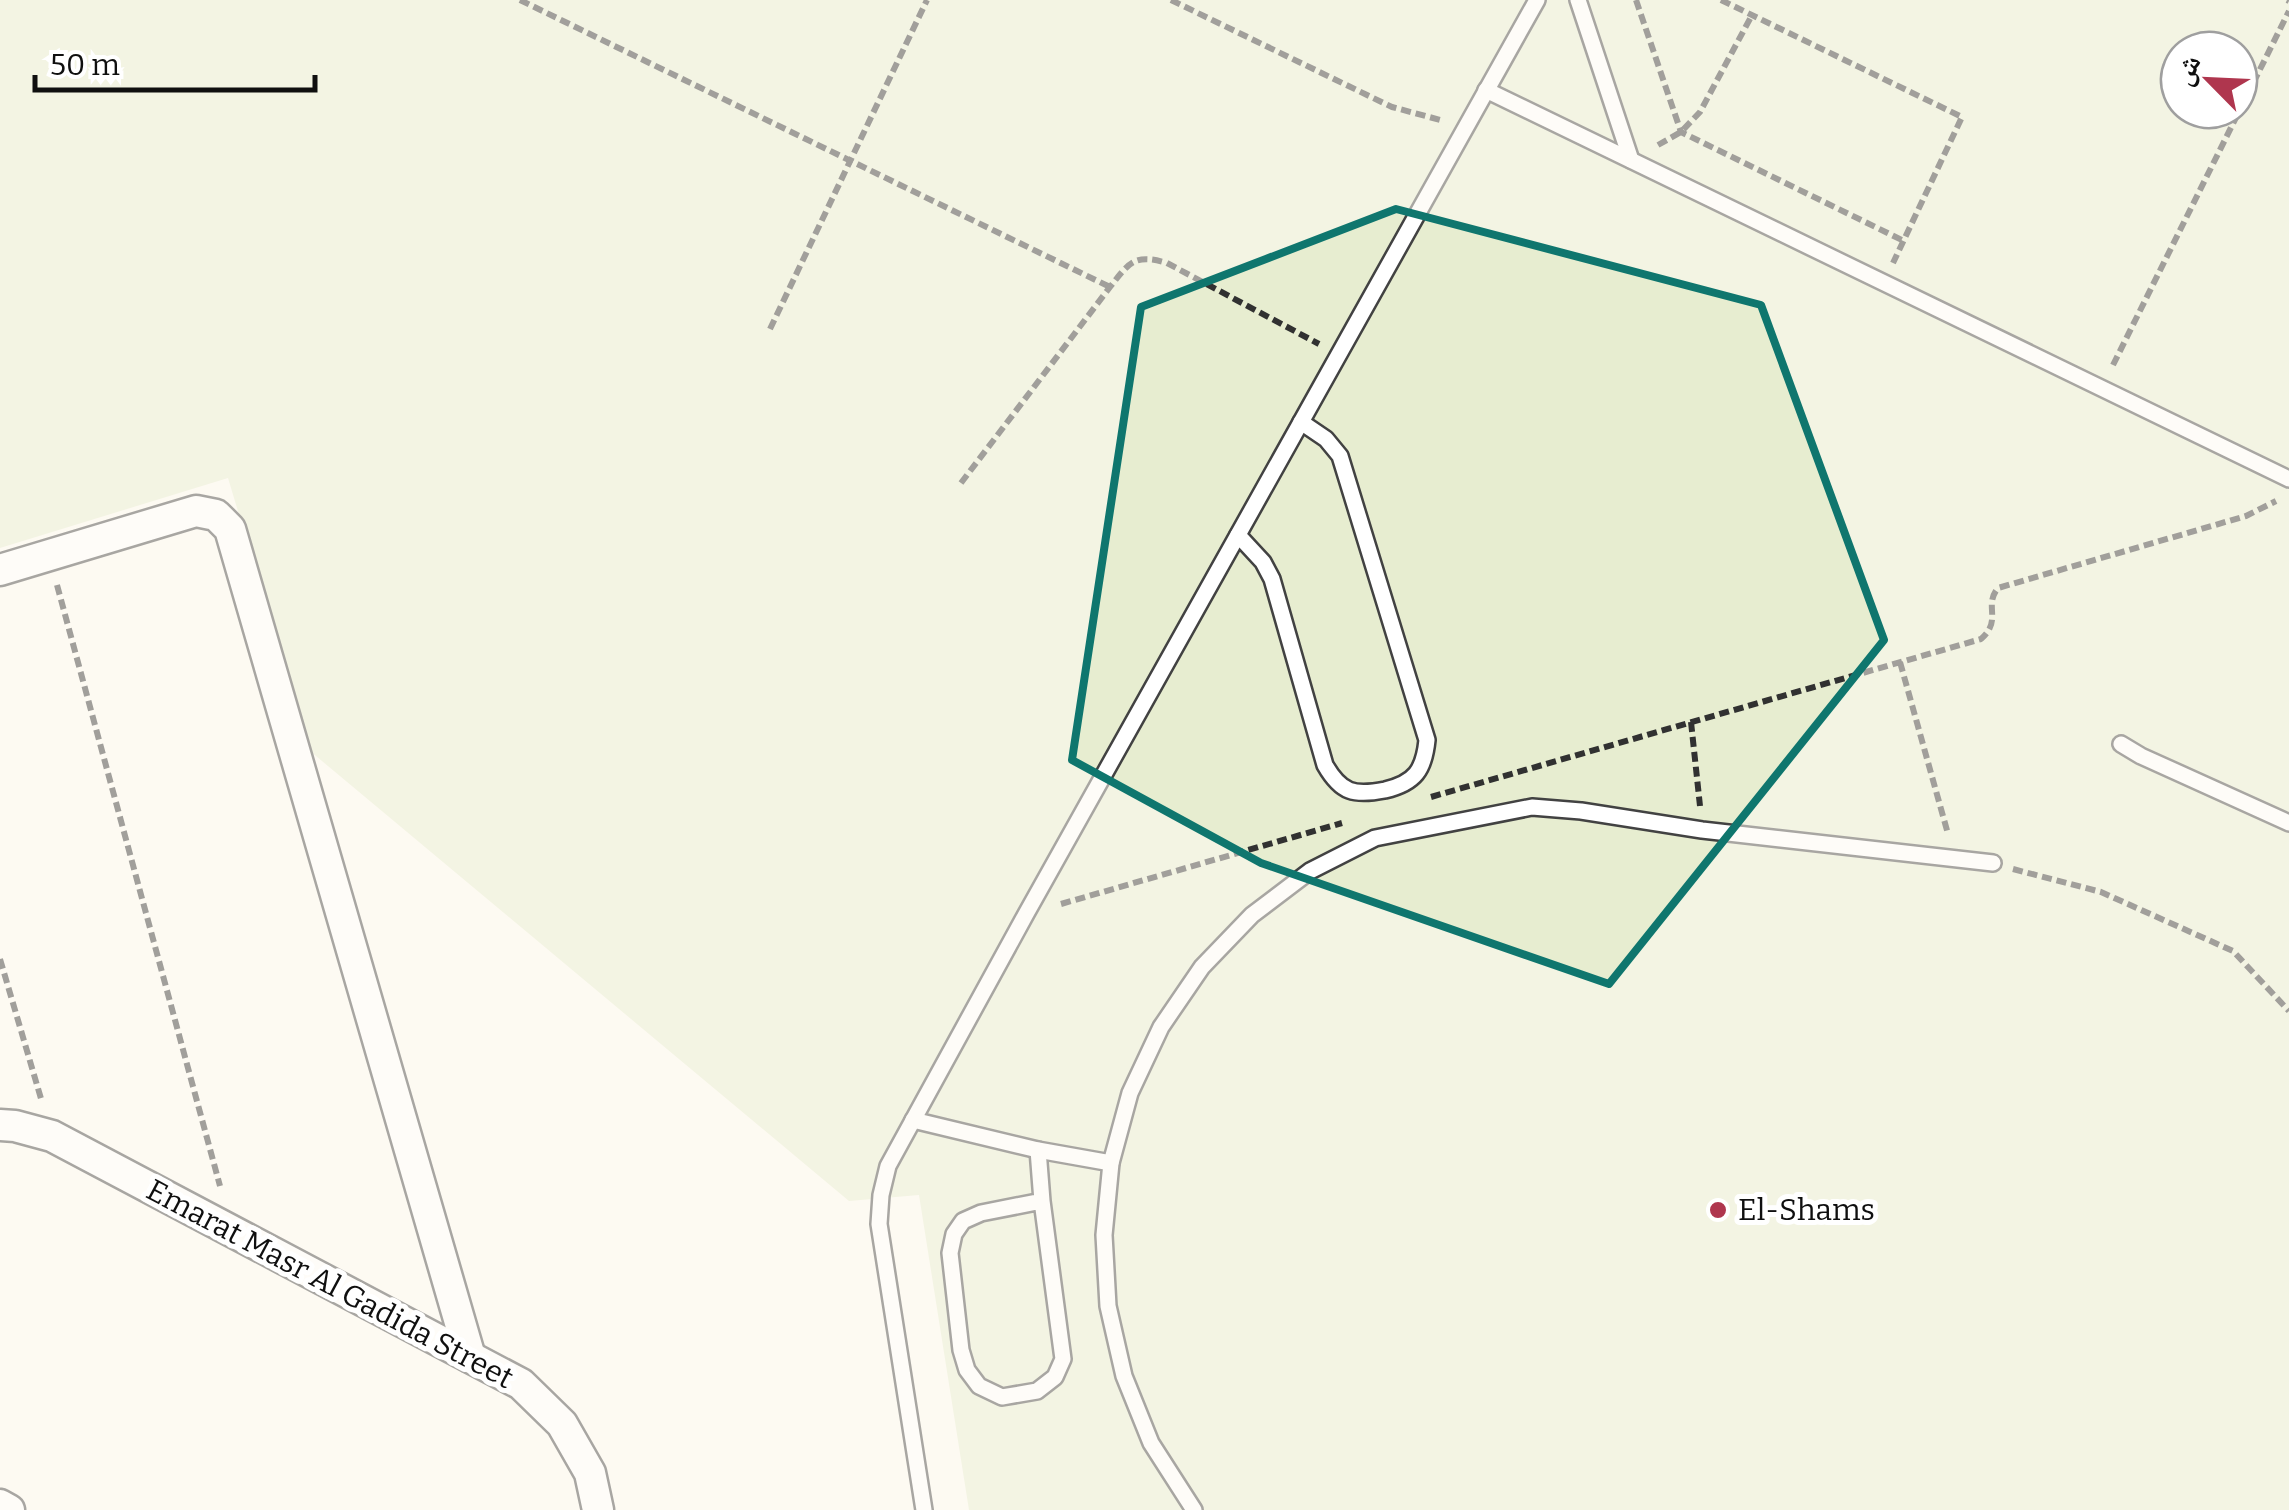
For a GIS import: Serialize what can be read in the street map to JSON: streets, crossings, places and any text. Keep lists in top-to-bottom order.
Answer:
{
  "streets": {
    "street": ["Emarat Masr Al Gadida Street"]
  },
  "places": ["El-Shams"],
  "scale_bar": "50 m",
  "north": "top left"
}
